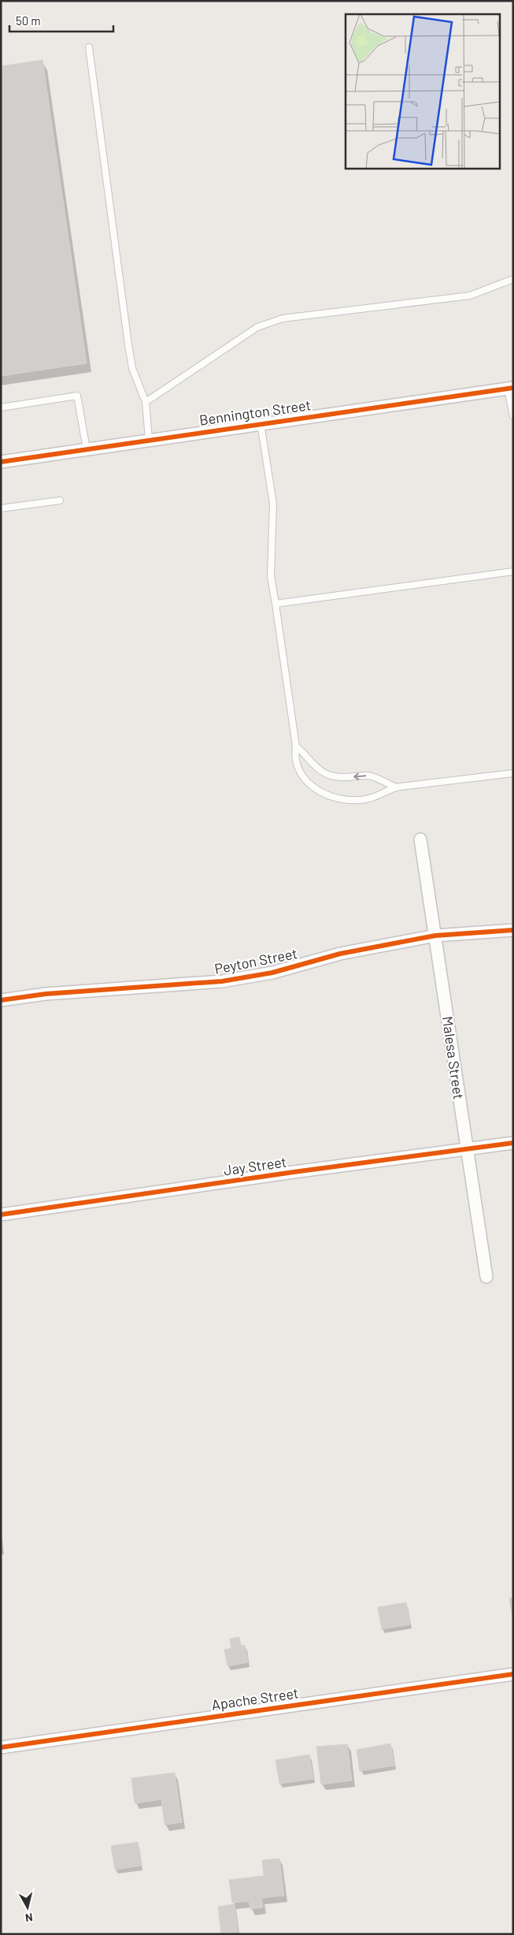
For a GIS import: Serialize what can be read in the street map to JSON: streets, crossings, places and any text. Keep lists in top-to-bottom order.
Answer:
{
  "streets": {
    "street": [
      "Bennington Street",
      "Peyton Street",
      "Malesa Street",
      "Jay Street",
      "Apache Street"
    ]
  },
  "crossings": [
    ["Peyton Street", "Malesa Street"],
    ["Malesa Street", "Jay Street"]
  ],
  "scale_bar": "50 m",
  "north": "bottom"
}
